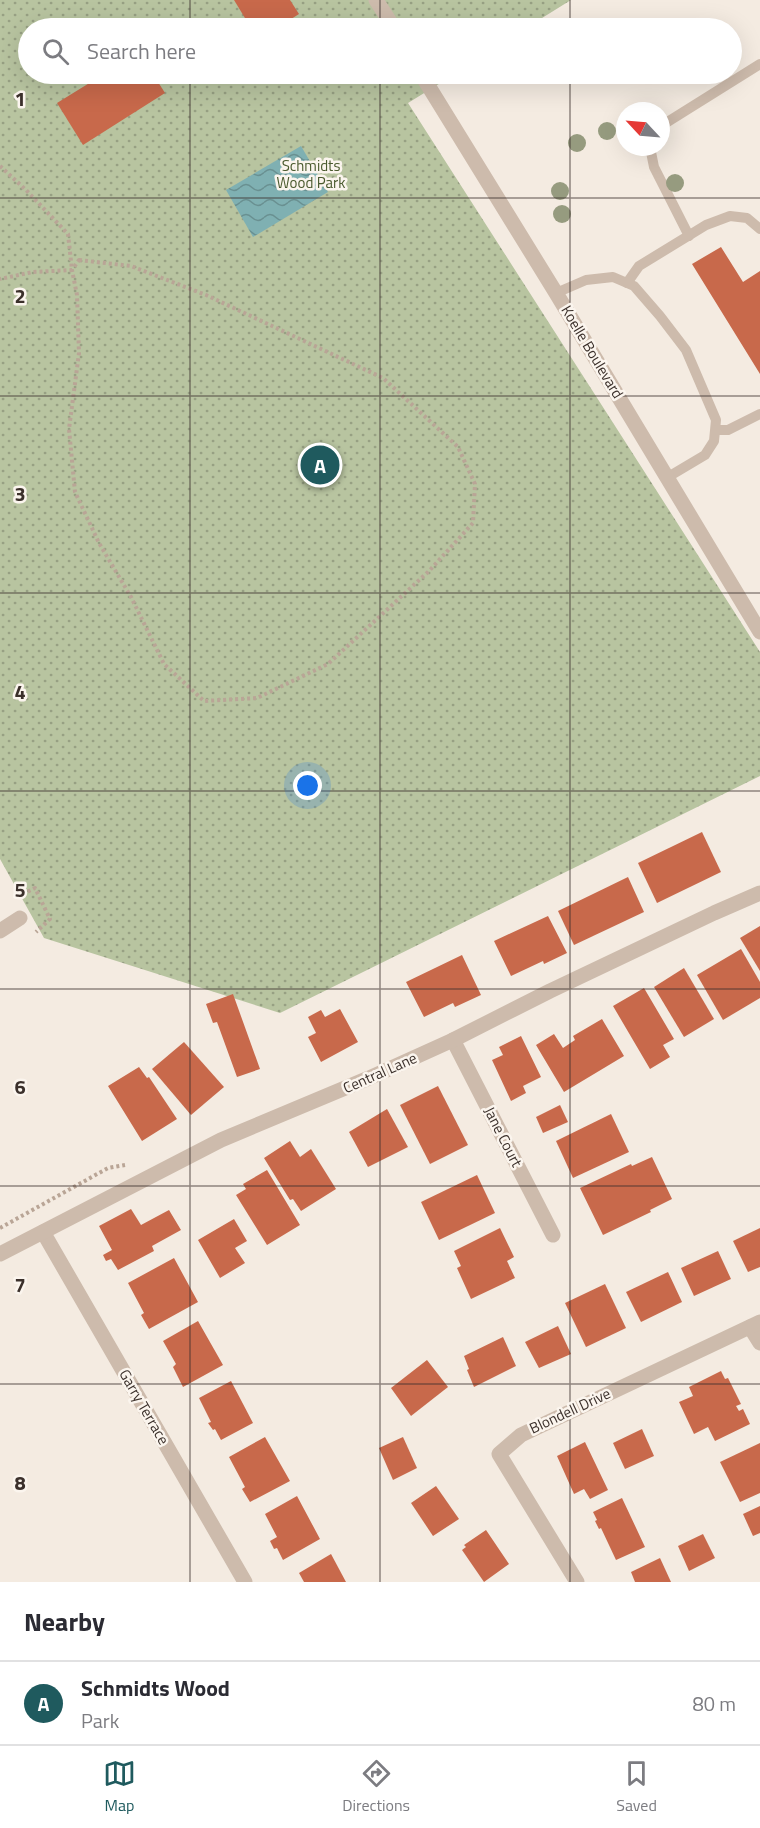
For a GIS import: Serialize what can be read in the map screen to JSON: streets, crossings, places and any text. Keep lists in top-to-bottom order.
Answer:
{
  "streets": {
    "street": [
      "Koelle Boulevard",
      "Central Lane",
      "Jane Court",
      "Garry Terrace",
      "Blondell Drive"
    ]
  },
  "crossings": [
    ["Central Lane", "Jane Court"],
    ["Central Lane", "Garry Terrace"]
  ],
  "parks": ["Schmidts Wood Park"],
  "north": "top left",
  "page": {
    "search": "Search here",
    "pins": "A",
    "heading": "Nearby",
    "list": [
      {
        "mark": "A",
        "name": "Schmidts Wood",
        "note": "Park",
        "value": "80 m"
      }
    ],
    "nav": ["Map", "Directions", "Saved"]
  },
  "grid": {
    "rows": [
      "1",
      "2",
      "3",
      "4",
      "5",
      "6",
      "7",
      "8"
    ]
  }
}
